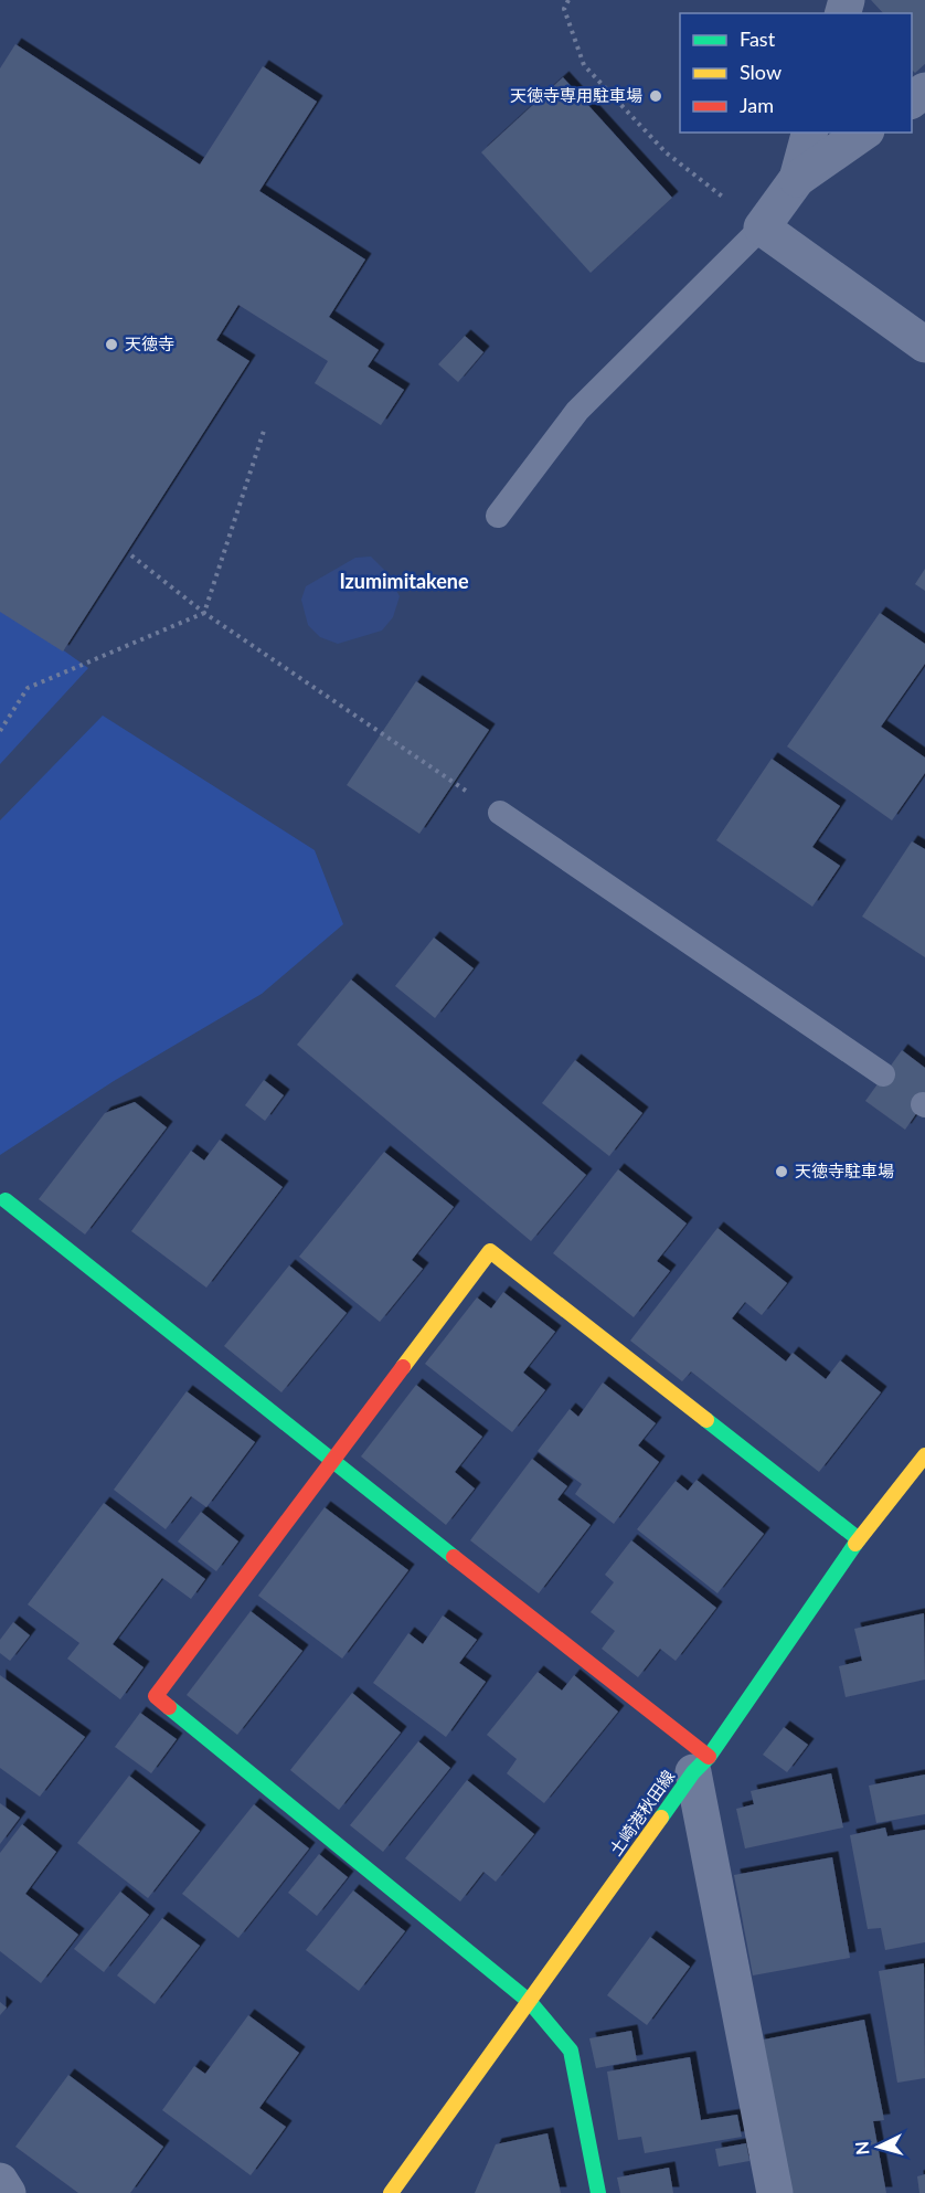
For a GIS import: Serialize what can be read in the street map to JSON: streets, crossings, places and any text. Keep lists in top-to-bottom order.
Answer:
{
  "streets": {
    "street": ["土崎港秋田線"]
  },
  "districts": ["Izumimitakene"],
  "places": ["天徳寺専用駐車場", "天徳寺", "天徳寺駐車場"],
  "legend": ["Fast", "Slow", "Jam"],
  "north": "left"
}
